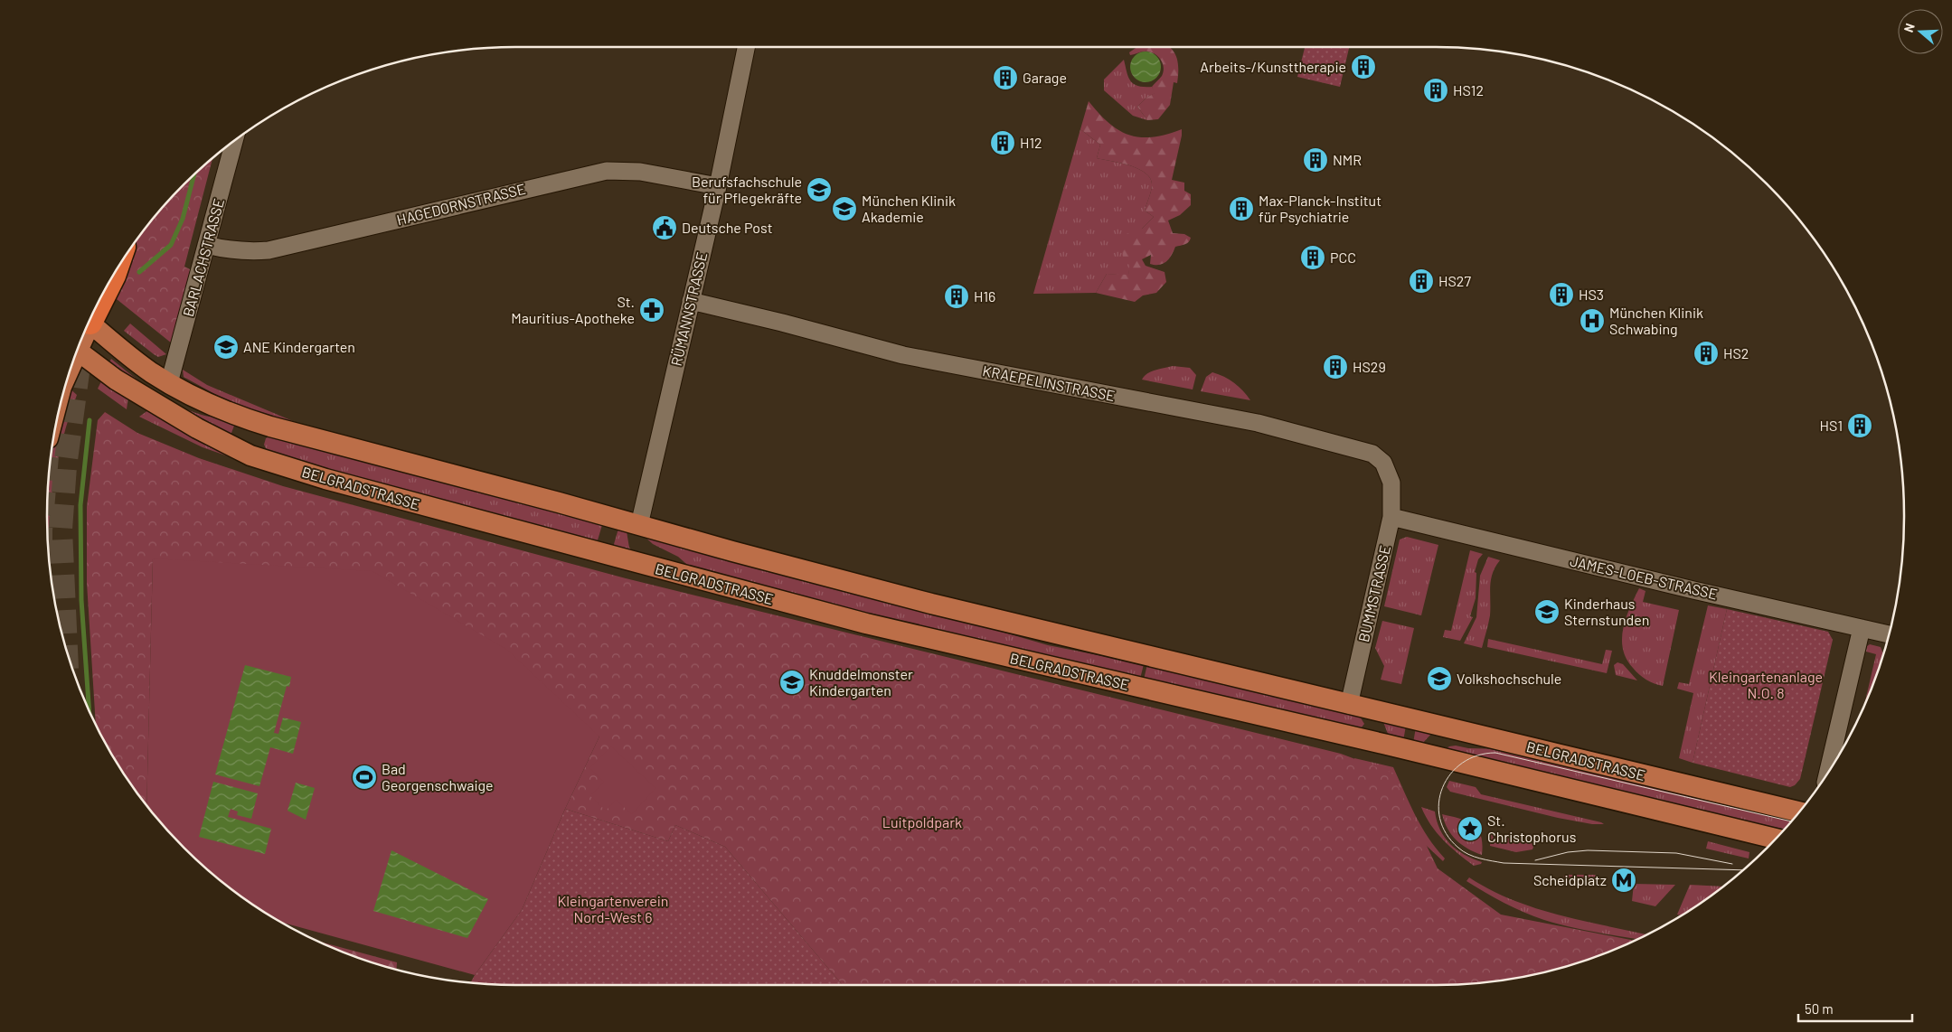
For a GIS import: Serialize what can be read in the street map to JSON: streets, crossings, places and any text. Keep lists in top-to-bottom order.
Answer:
{
  "streets": {
    "main road": ["BELGRADSTRASSE"],
    "street": [
      "HAGEDORNSTRASSE",
      "BARLACHSTRASSE",
      "RÜMANNSTRASSE",
      "KRAEPELINSTRASSE",
      "JAMES-LOEB-STRASSE",
      "BUMMSTRASSE"
    ]
  },
  "crossings": [
    ["HAGEDORNSTRASSE", "BARLACHSTRASSE"],
    ["HAGEDORNSTRASSE", "RÜMANNSTRASSE"],
    ["BARLACHSTRASSE", "BELGRADSTRASSE"],
    ["RÜMANNSTRASSE", "KRAEPELINSTRASSE"],
    ["RÜMANNSTRASSE", "BELGRADSTRASSE"],
    ["KRAEPELINSTRASSE", "BUMMSTRASSE"],
    ["BELGRADSTRASSE", "BUMMSTRASSE"],
    ["JAMES-LOEB-STRASSE", "BUMMSTRASSE"]
  ],
  "parks": ["Kleingartenanlage N.O. 8", "Luitpoldpark", "Kleingartenverein Nord-West 6"],
  "places": {
    "building": [
      "Arbeits-/Kunsttherapie",
      "Garage",
      "HS12",
      "H12",
      "NMR",
      "Max-Planck-Institut für Psychiatrie",
      "PCC",
      "HS27",
      "HS3",
      "H16",
      "HS2",
      "HS29",
      "HS1"
    ],
    "school or university": [
      "Berufsfachschule für Pflegekräfte",
      "München Klinik Akademie",
      "ANE Kindergarten",
      "Kinderhaus Sternstunden",
      "Volkshochschule",
      "Knuddelmonster Kindergarten"
    ],
    "public building": ["Deutsche Post"],
    "pharmacy": ["St. Mauritius-Apotheke"],
    "hospital": ["München Klinik Schwabing"],
    "sports": ["Bad Georgenschwaige"],
    "place": ["St. Christophorus"],
    "metro station": ["Scheidplatz"]
  },
  "scale_bar": "50 m",
  "north": "left"
}
